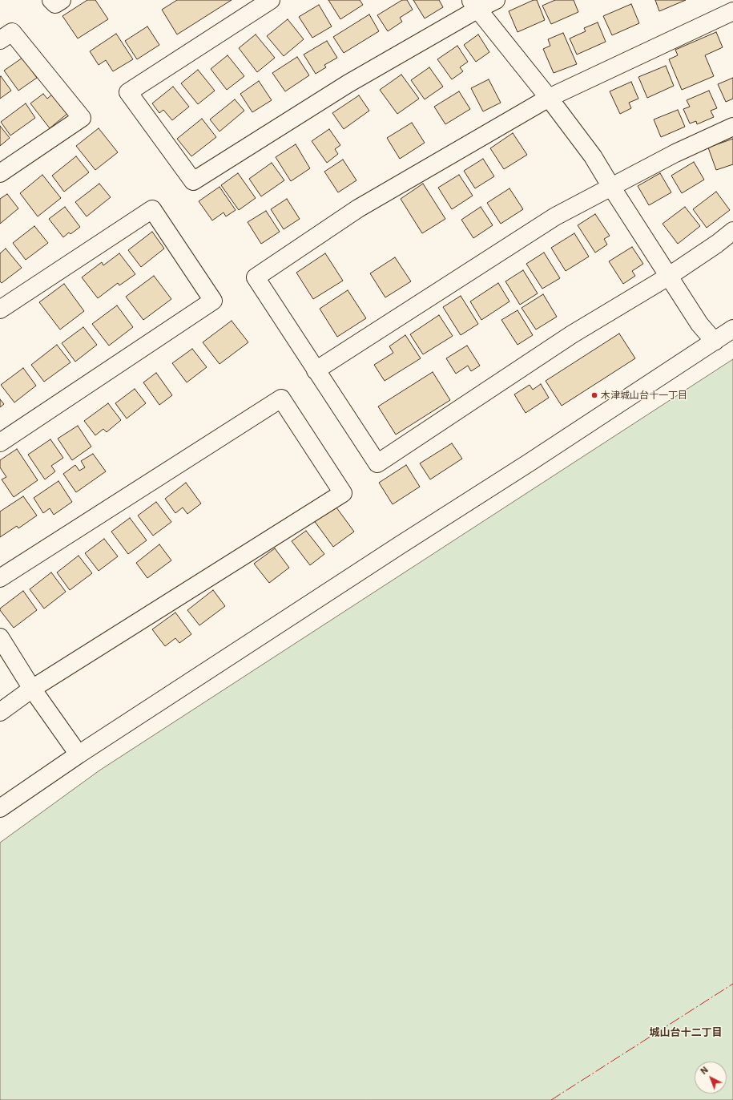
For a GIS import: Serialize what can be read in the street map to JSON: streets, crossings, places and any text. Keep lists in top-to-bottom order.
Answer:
{
  "districts": ["城山台十二丁目"],
  "places": ["木津城山台十一丁目"],
  "north": "top left"
}
